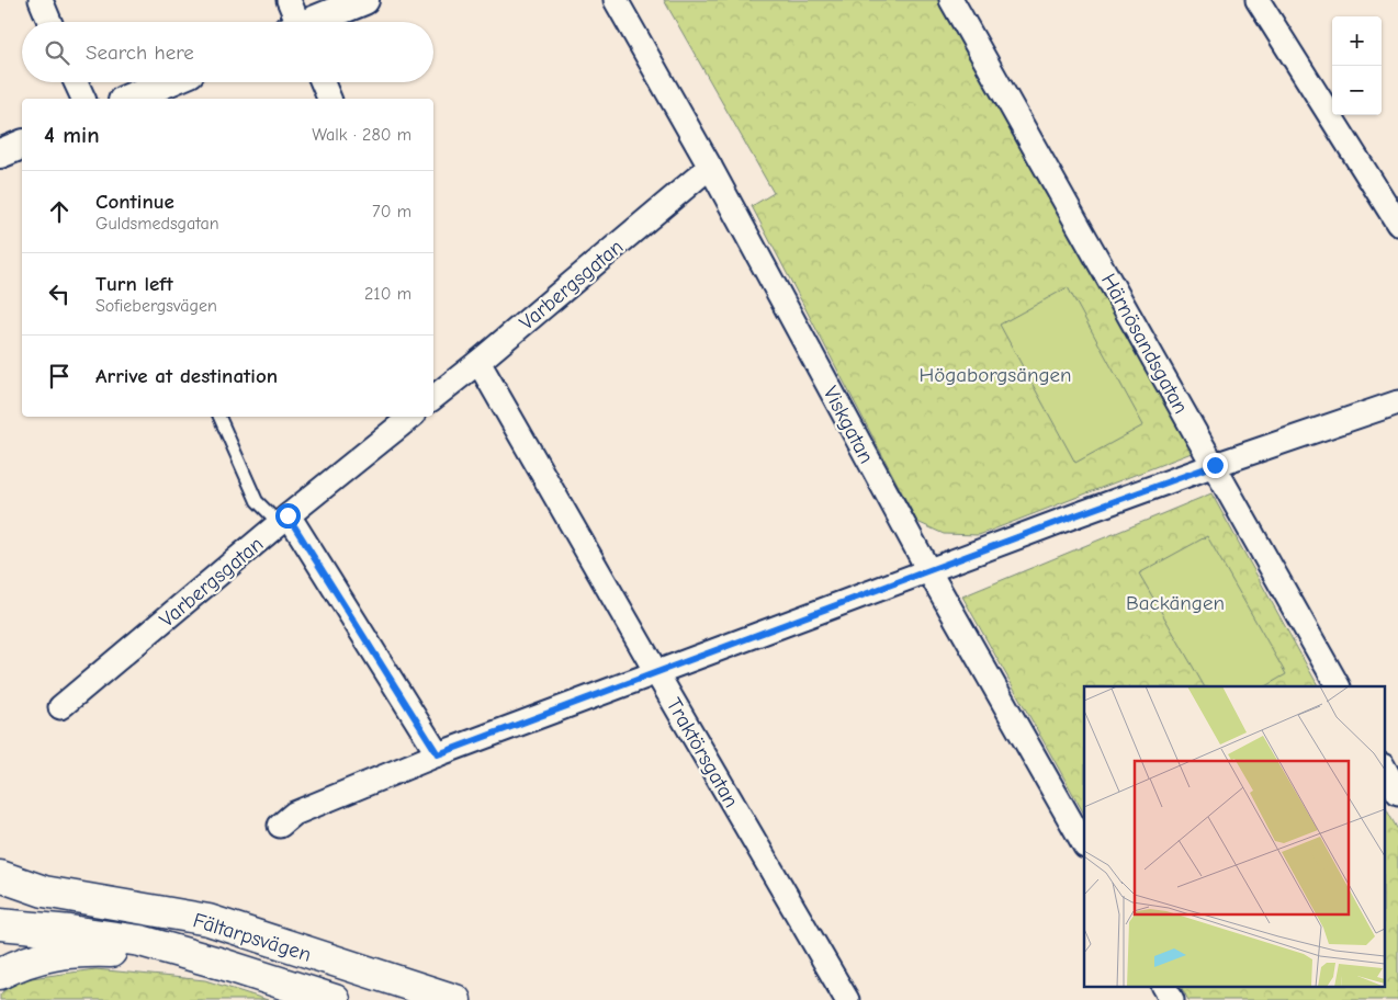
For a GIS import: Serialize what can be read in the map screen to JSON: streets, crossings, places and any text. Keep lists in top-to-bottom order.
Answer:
{
  "streets": {
    "main road": ["Fältarpsvägen"],
    "street": [
      "Varbergsgatan",
      "Härnösandsgatan",
      "Viskgatan",
      "Traktörsgatan"
    ]
  },
  "crossings": [
    ["Varbergsgatan", "Viskgatan"],
    ["Varbergsgatan", "Traktörsgatan"]
  ],
  "parks": ["Högaborgsängen", "Backängen"],
  "page": {
    "map_buttons": ["+", "−"],
    "search": "Search here",
    "heading": ["4 min", "Walk · 280 m"],
    "list": [
      ["Continue", "Guldsmedsgatan", "70 m"],
      ["Turn left", "Sofiebergsvägen", "210 m"],
      "Arrive at destination"
    ]
  }
}
